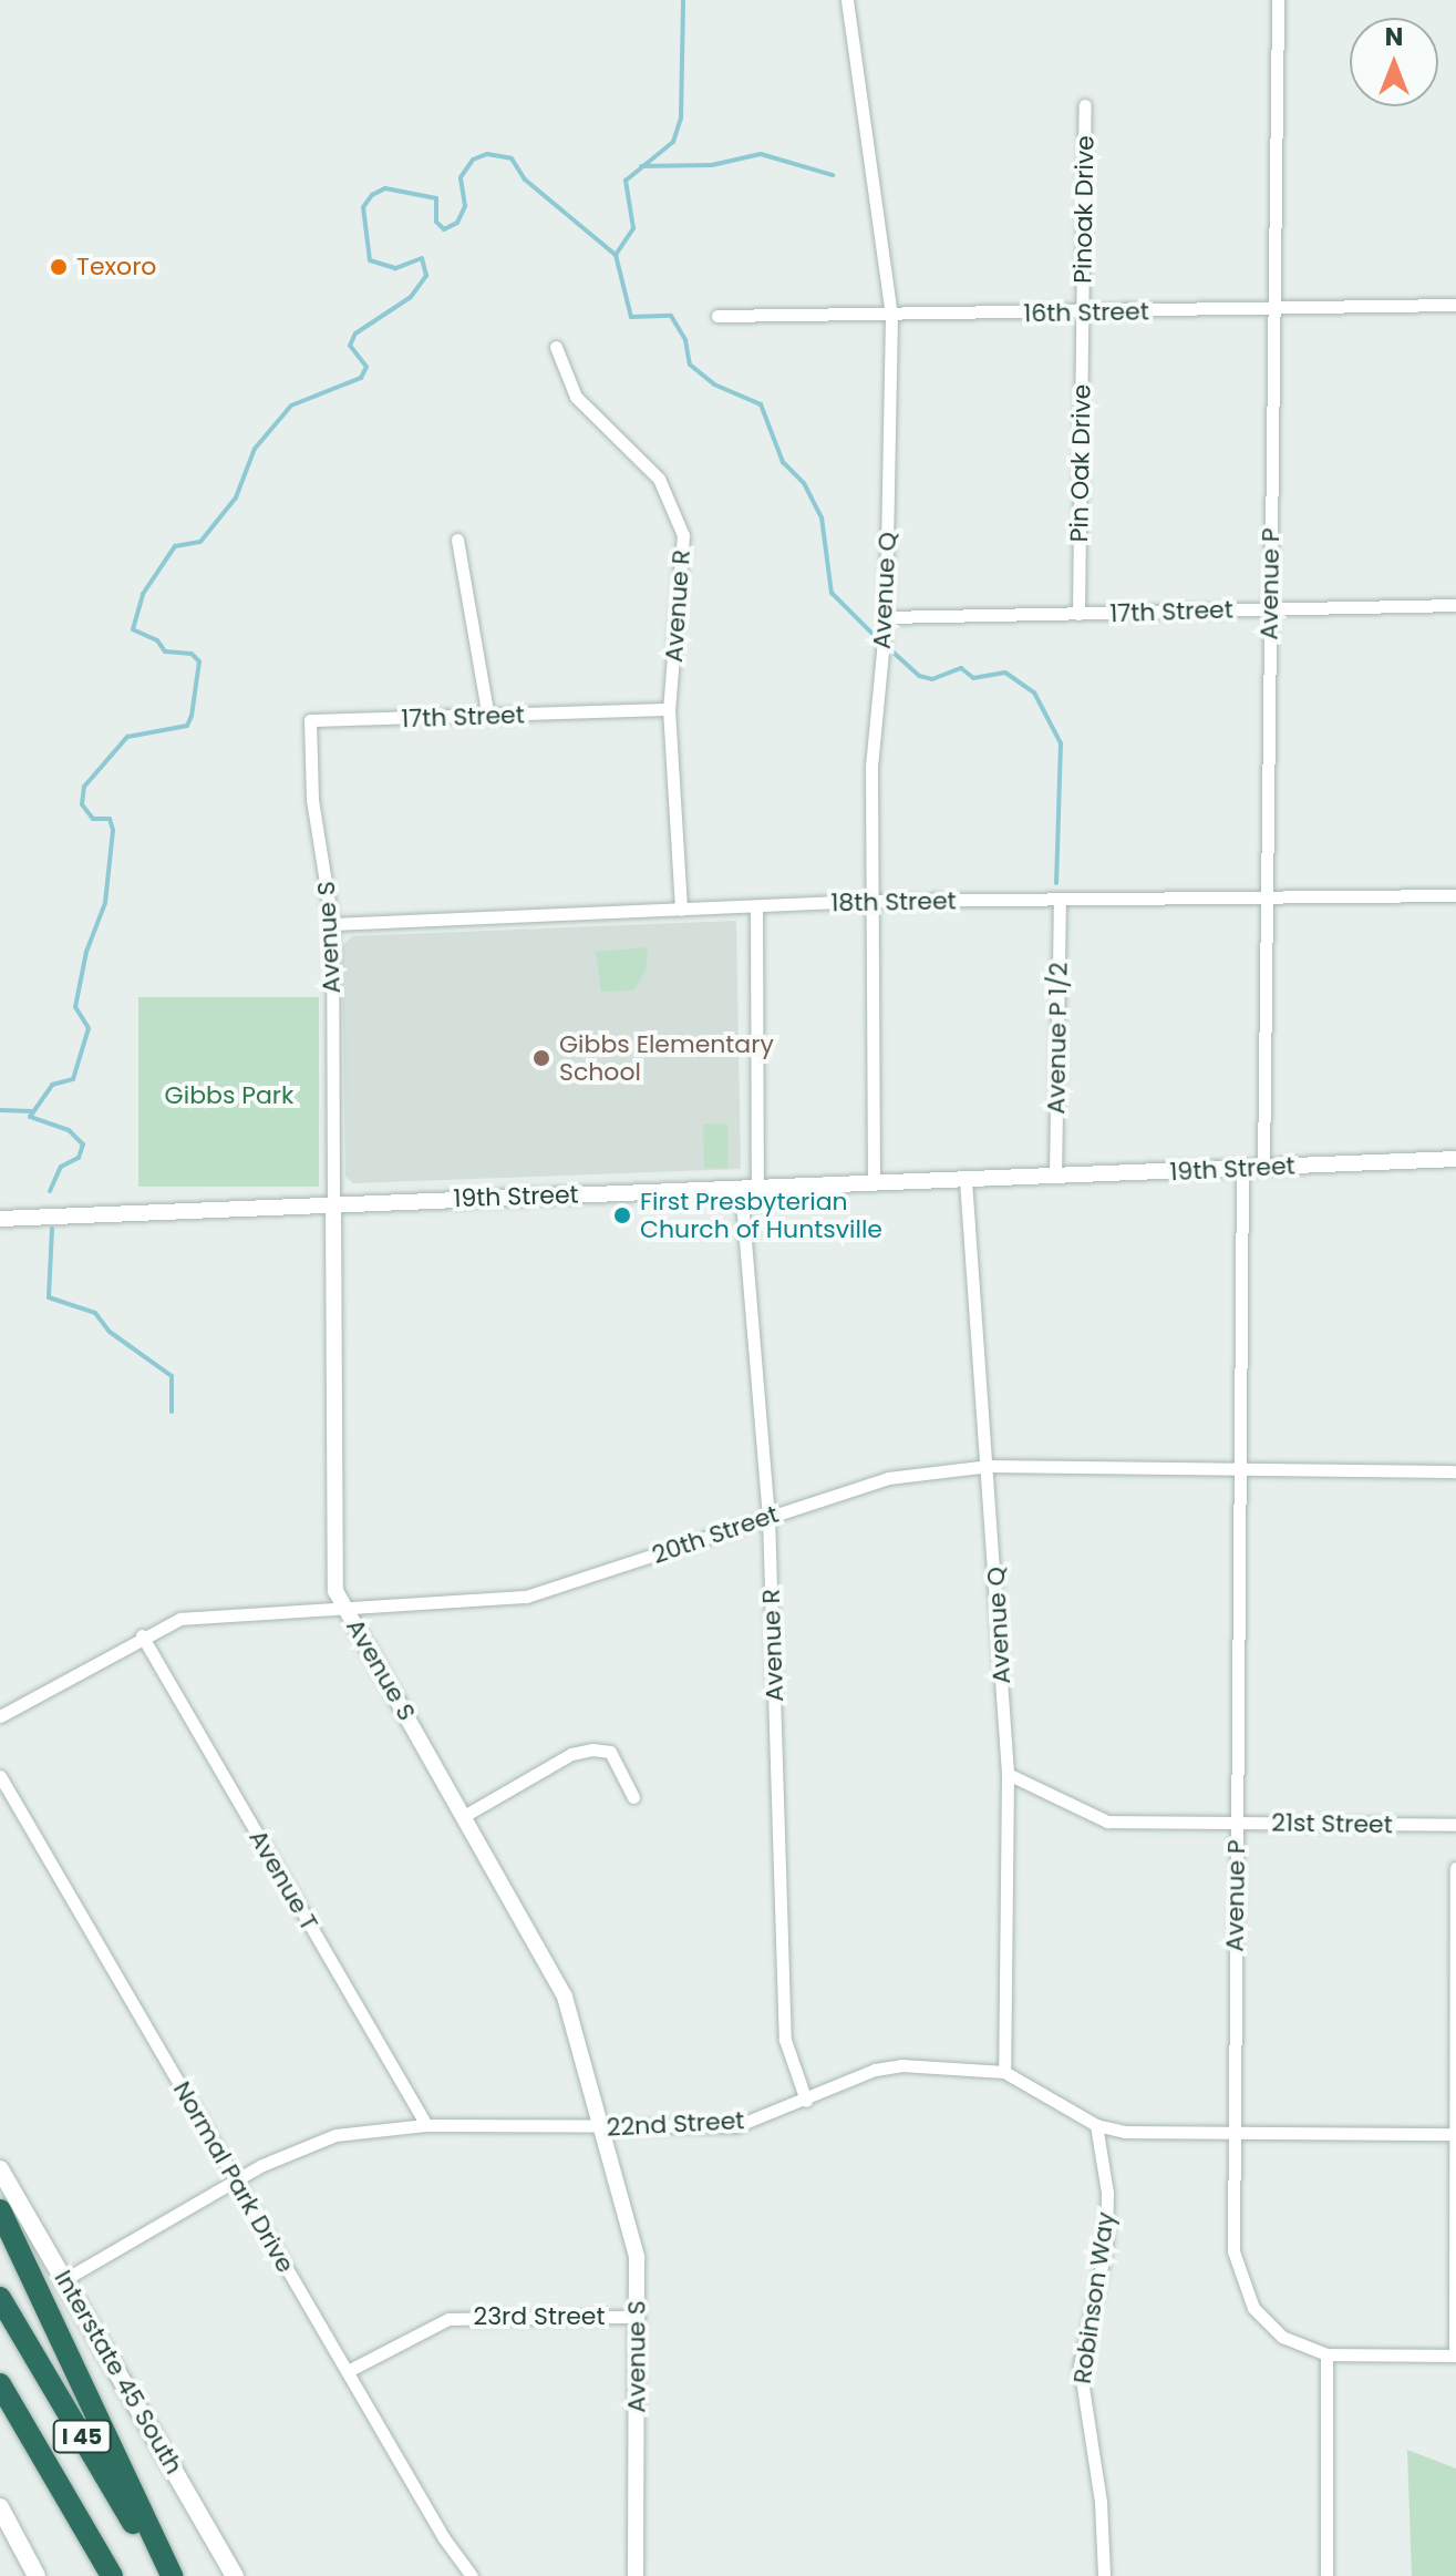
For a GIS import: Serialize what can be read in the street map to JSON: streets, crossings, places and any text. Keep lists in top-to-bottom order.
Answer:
{
  "streets": {
    "highway": ["I 45"],
    "main road": ["Interstate 45 South"],
    "street": [
      "Pinoak Drive",
      "16th Street",
      "Pin Oak Drive",
      "Avenue P",
      "Avenue Q",
      "Avenue R",
      "17th Street",
      "18th Street",
      "Avenue S",
      "Avenue P 1/2",
      "19th Street",
      "20th Street",
      "21st Street",
      "Avenue T",
      "22nd Street",
      "Normal Park Drive",
      "Robinson Way",
      "23rd Street"
    ]
  },
  "crossings": [
    ["Pinoak Drive", "16th Street"],
    ["Pinoak Drive", "Pin Oak Drive"],
    ["16th Street", "Pin Oak Drive"],
    ["16th Street", "Avenue P"],
    ["16th Street", "Avenue Q"],
    ["Pin Oak Drive", "17th Street"],
    ["Avenue P", "17th Street"],
    ["Avenue P", "18th Street"],
    ["Avenue P", "19th Street"],
    ["Avenue P", "20th Street"],
    ["Avenue P", "21st Street"],
    ["Avenue P", "22nd Street"],
    ["Avenue Q", "17th Street"],
    ["Avenue Q", "18th Street"],
    ["Avenue Q", "19th Street"],
    ["Avenue Q", "20th Street"],
    ["Avenue Q", "21st Street"],
    ["Avenue Q", "22nd Street"],
    ["Avenue R", "17th Street"],
    ["Avenue R", "18th Street"],
    ["Avenue R", "19th Street"],
    ["Avenue R", "20th Street"],
    ["Avenue R", "22nd Street"],
    ["17th Street", "Avenue S"],
    ["18th Street", "Avenue S"],
    ["18th Street", "Avenue P 1/2"],
    ["Avenue S", "19th Street"],
    ["Avenue S", "20th Street"],
    ["Avenue S", "22nd Street"],
    ["Avenue S", "23rd Street"],
    ["Avenue P 1/2", "19th Street"],
    ["20th Street", "Avenue T"],
    ["Avenue T", "22nd Street"],
    ["22nd Street", "Normal Park Drive"],
    ["22nd Street", "Robinson Way"],
    ["22nd Street", "Interstate 45 South"],
    ["Normal Park Drive", "23rd Street"]
  ],
  "parks": ["Gibbs Park"],
  "places": ["Texoro", "Gibbs Elementary School", "First Presbyterian Church of Huntsville"],
  "north": "top"
}
